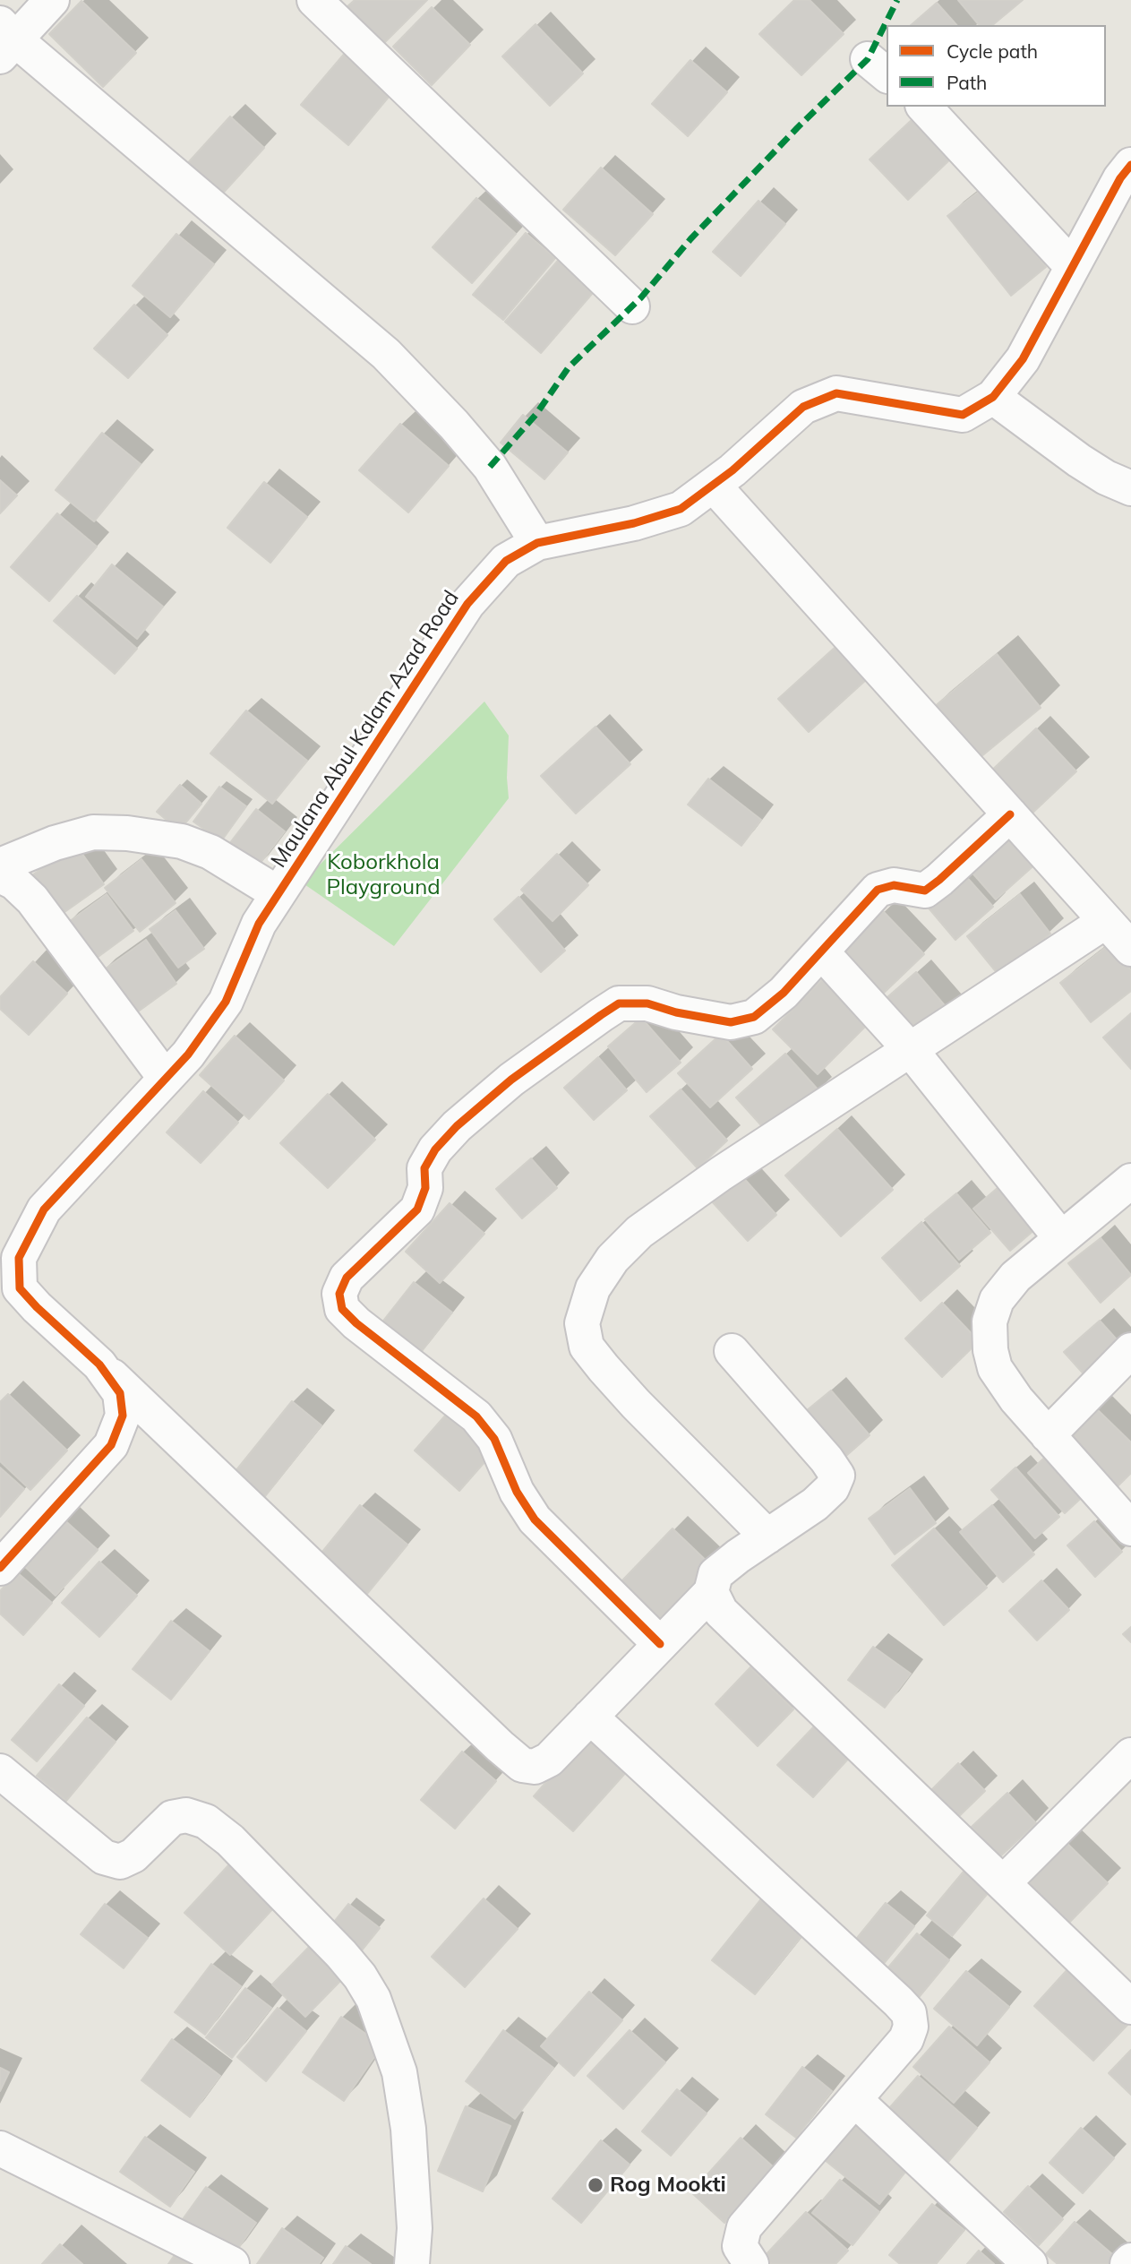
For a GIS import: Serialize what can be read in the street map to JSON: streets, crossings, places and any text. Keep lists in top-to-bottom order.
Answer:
{
  "streets": {
    "street": ["Maulana Abul Kalam Azad Road"]
  },
  "parks": ["Koborkhola Playground"],
  "places": ["Rog Mookti"],
  "legend": ["Cycle path", "Path"]
}
